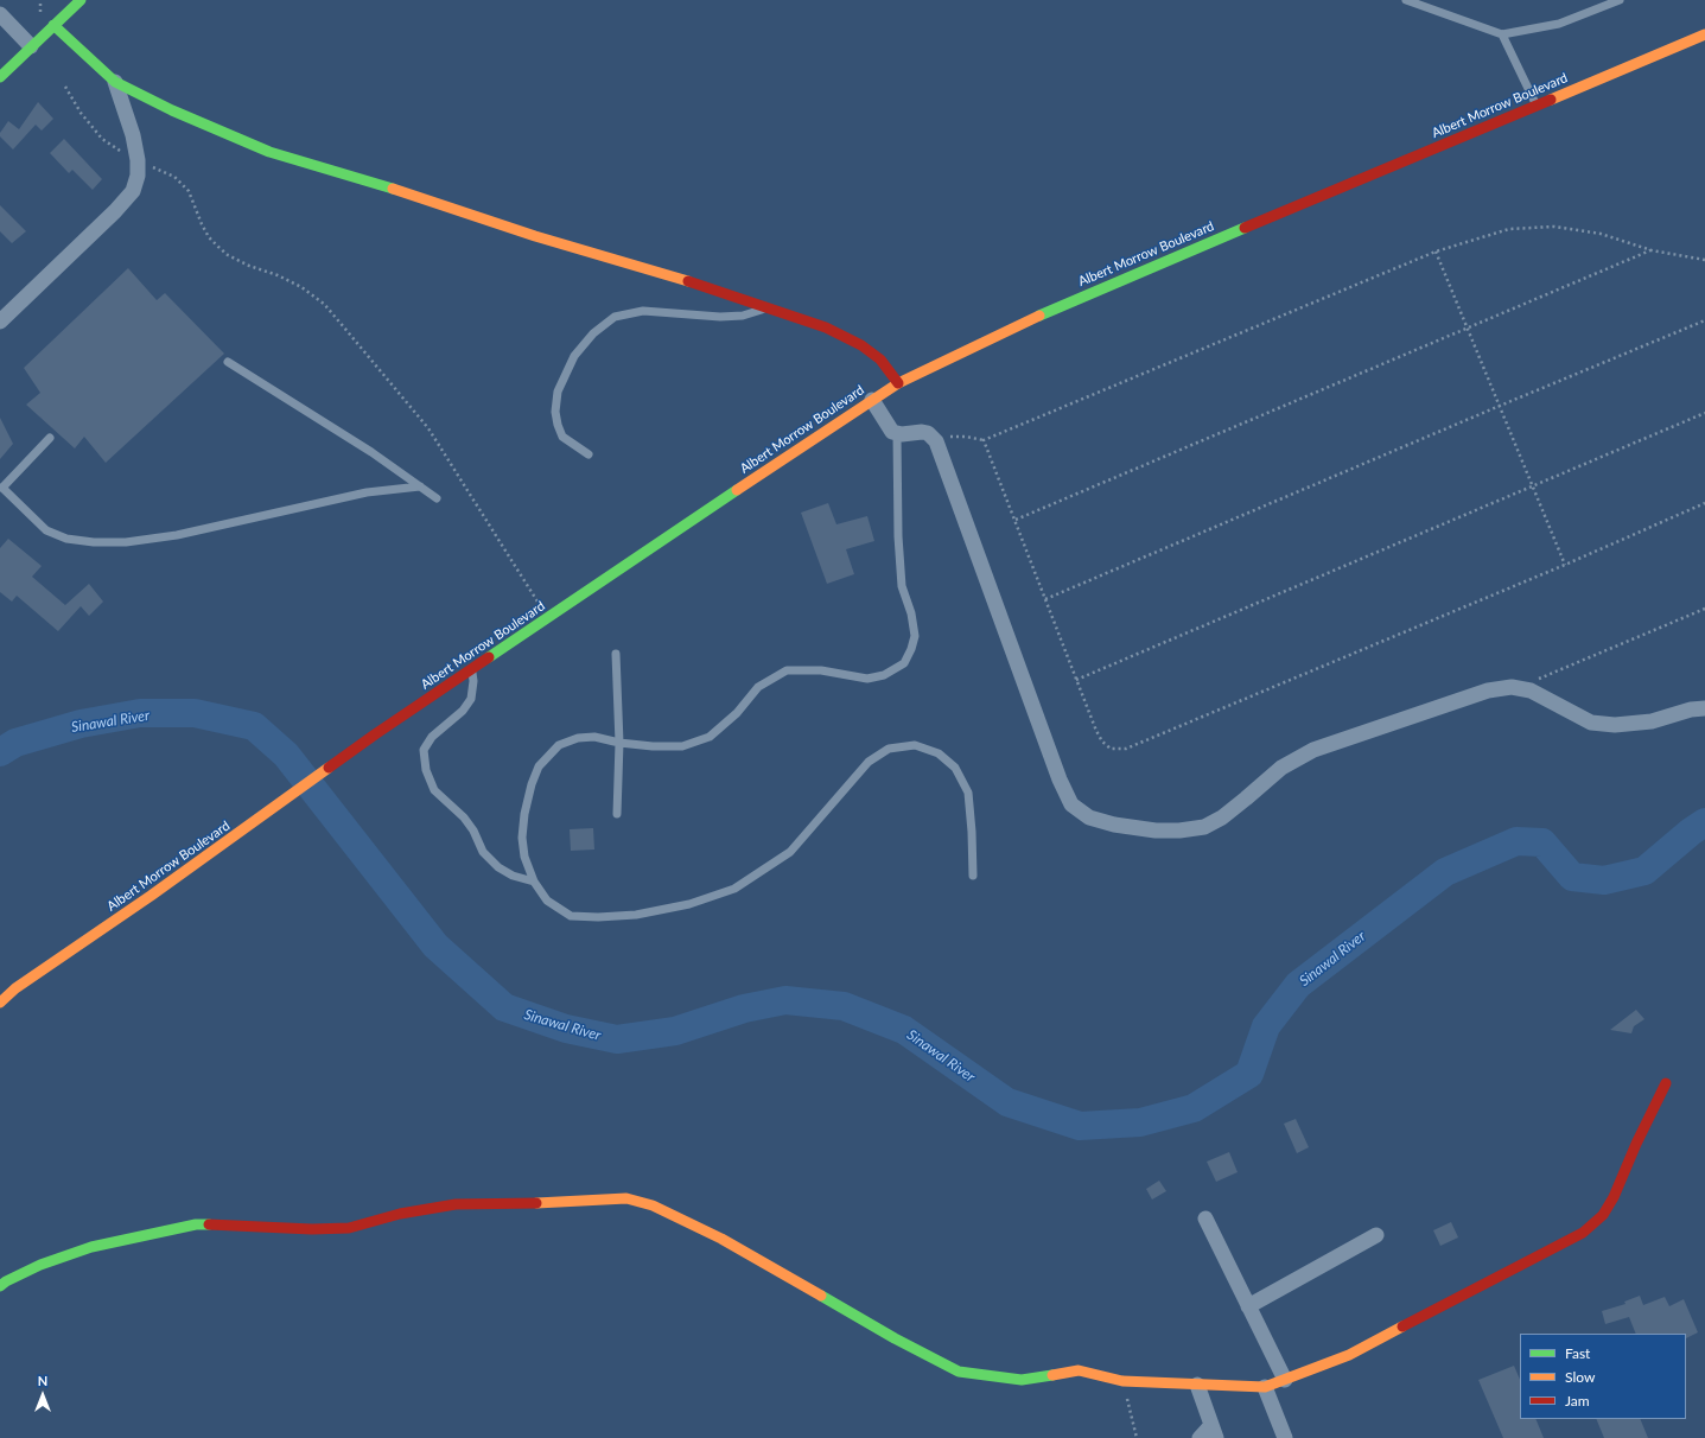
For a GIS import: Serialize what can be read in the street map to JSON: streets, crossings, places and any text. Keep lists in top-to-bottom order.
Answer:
{
  "streets": {
    "street": ["Albert Morrow Boulevard"]
  },
  "water": ["Sinawal River"],
  "legend": ["Fast", "Slow", "Jam"],
  "north": "top"
}
